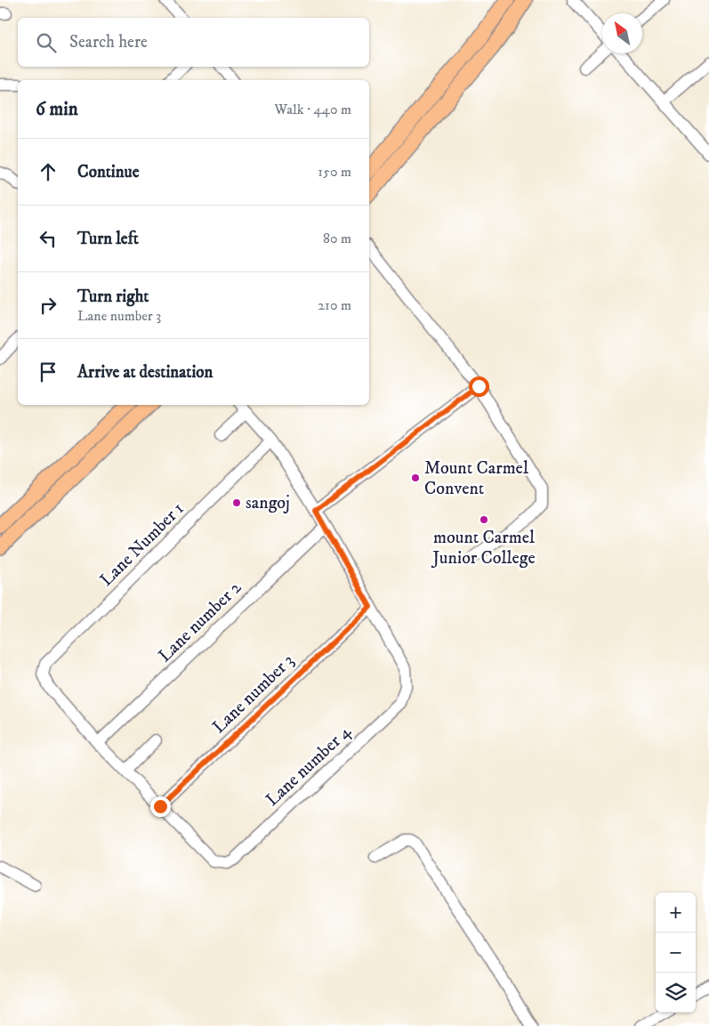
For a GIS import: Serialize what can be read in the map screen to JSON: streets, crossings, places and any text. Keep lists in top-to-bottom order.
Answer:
{
  "streets": {
    "street": [
      "Lane Number 1",
      "Lane number 2",
      "Lane number 3",
      "Lane number 4"
    ]
  },
  "crossings": [
    ["Lane Number 1", "Lane number 2"],
    ["Lane number 3", "Lane number 4"]
  ],
  "places": ["Mount Carmel Convent", "sangoj", "mount Carmel Junior College"],
  "north": "top left",
  "page": {
    "search": "Search here",
    "heading": ["6 min", "Walk · 440 m"],
    "list": [
      ["Continue", "150 m"],
      ["Turn left", "80 m"],
      ["Turn right", "Lane number 3", "210 m"],
      "Arrive at destination"
    ],
    "map_buttons": ["+", "−"]
  }
}
